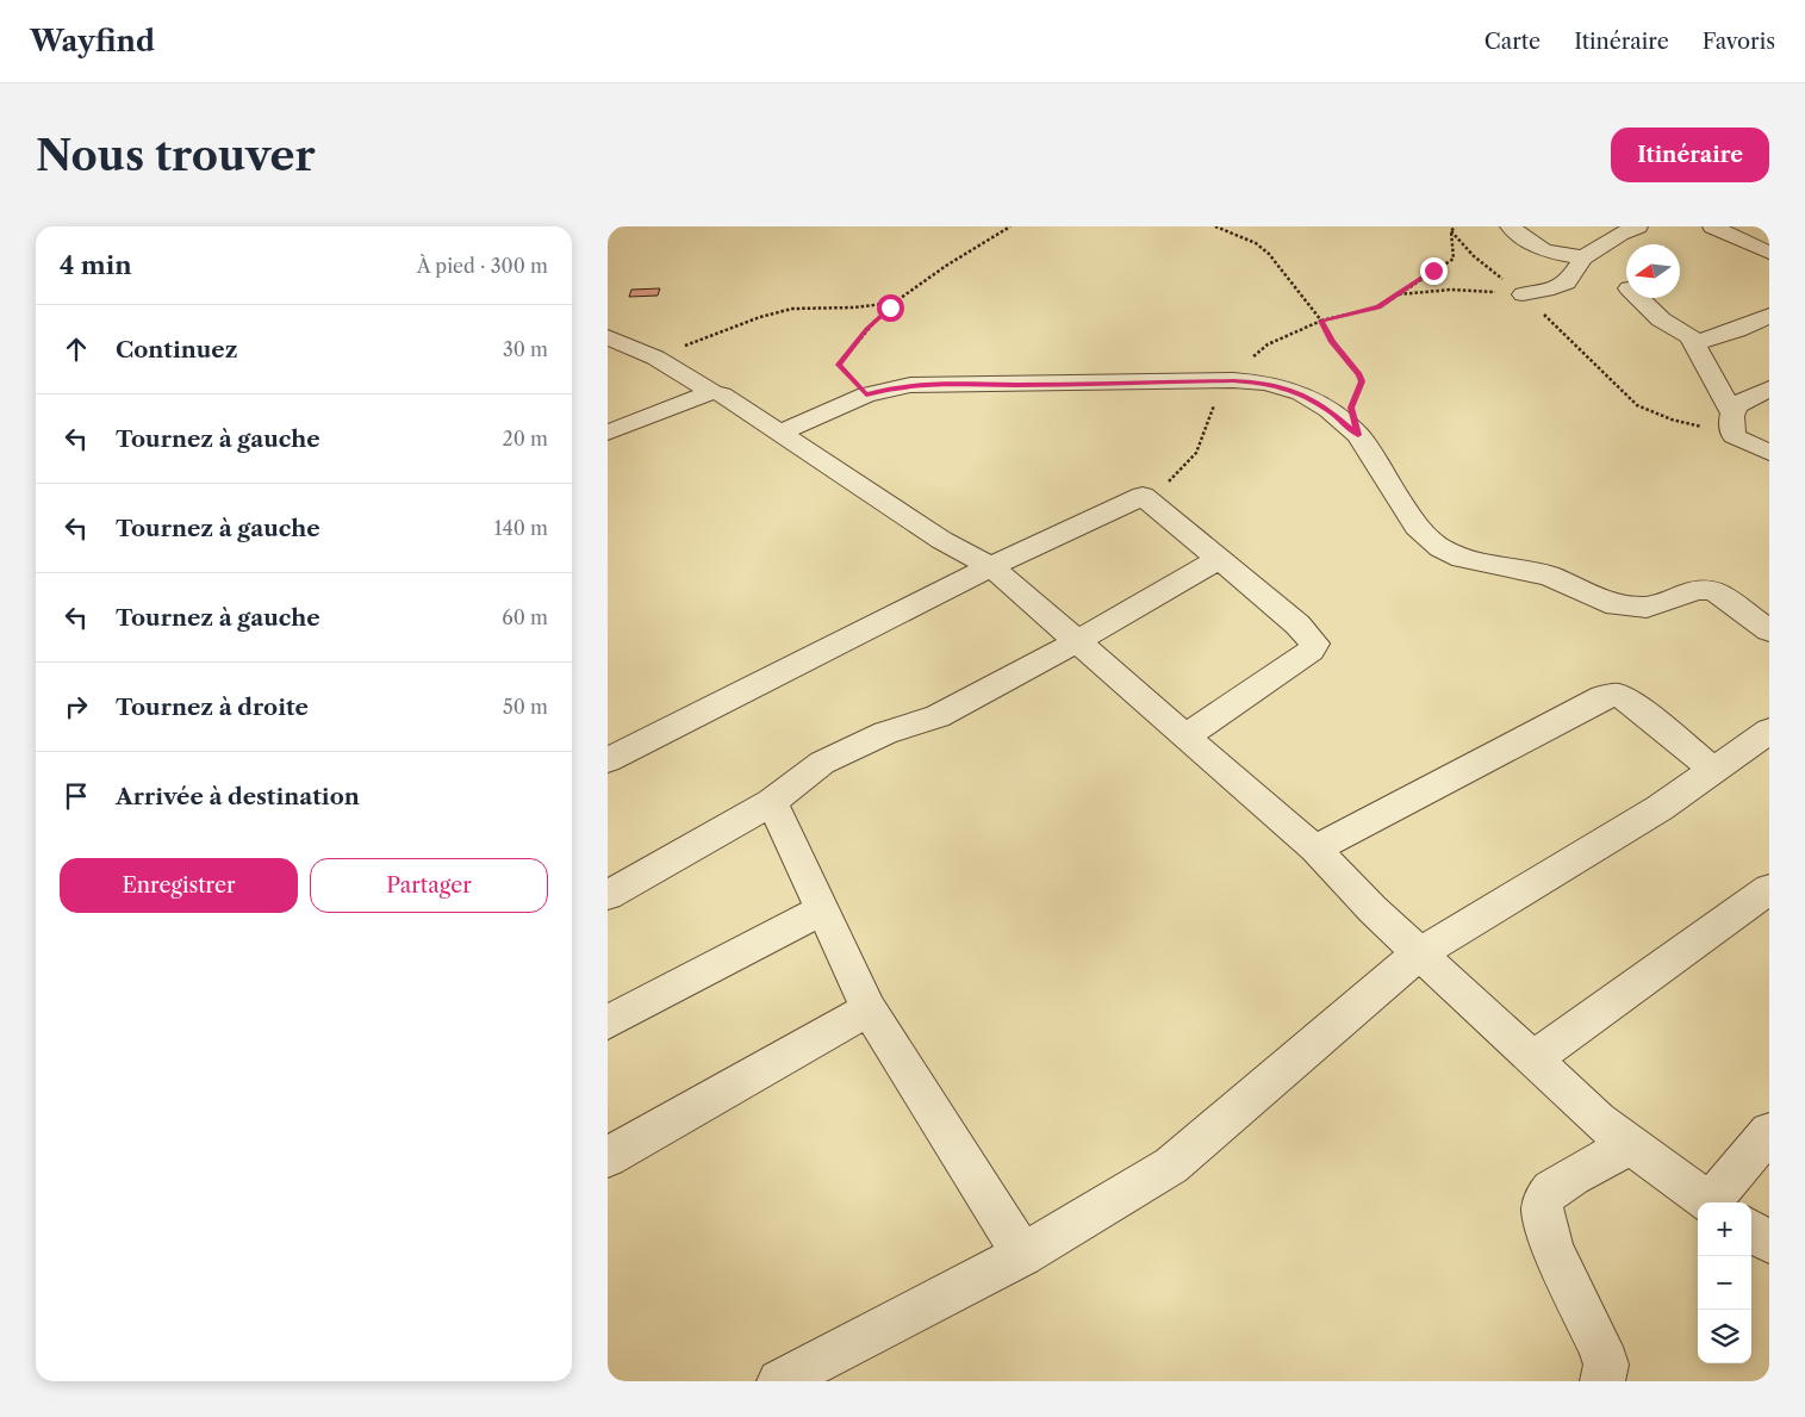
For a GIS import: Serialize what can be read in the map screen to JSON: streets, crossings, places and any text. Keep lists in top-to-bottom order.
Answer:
{
  "north": "left",
  "page": {
    "header": "Wayfind",
    "nav": ["Carte", "Itinéraire", "Favoris"],
    "buttons": [
      "Itinéraire",
      ["Enregistrer", "Partager"]
    ],
    "title": "Nous trouver",
    "heading": ["4 min", "À pied · 300 m"],
    "list": [
      ["Continuez", "30 m"],
      ["Tournez à gauche", "20 m"],
      ["Tournez à gauche", "140 m"],
      ["Tournez à gauche", "60 m"],
      ["Tournez à droite", "50 m"],
      "Arrivée à destination"
    ],
    "map_buttons": ["+", "−"]
  }
}
